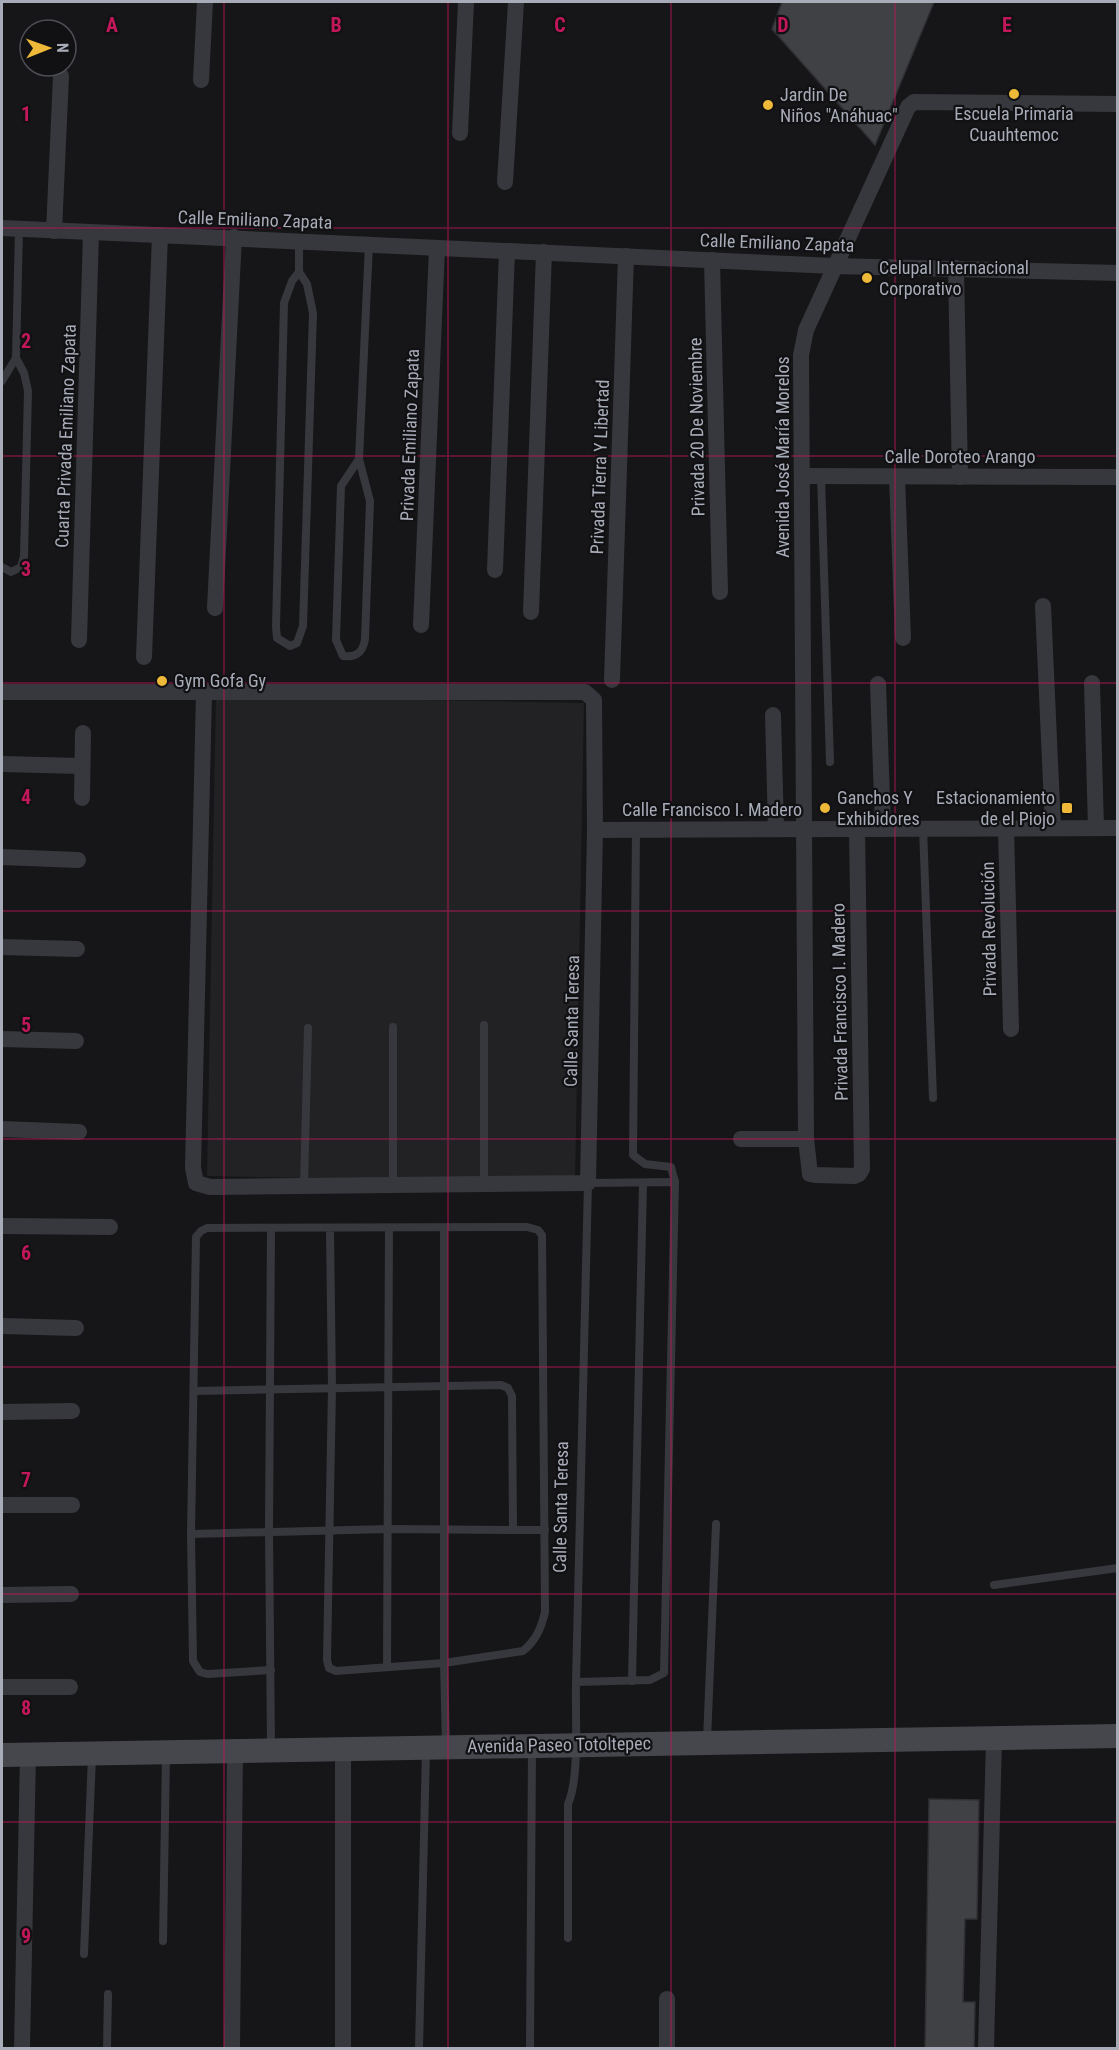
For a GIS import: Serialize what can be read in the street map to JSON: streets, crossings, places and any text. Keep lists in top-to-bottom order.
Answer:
{
  "streets": {
    "main road": ["Avenida Paseo Totoltepec"],
    "street": [
      "Calle Emiliano Zapata",
      "Privada 20 De Noviembre",
      "Privada Emiliano Zapata",
      "Cuarta Privada Emiliano Zapata",
      "Avenida José María Morelos",
      "Calle Doroteo Arango",
      "Privada Tierra Y Libertad",
      "Calle Francisco I. Madero",
      "Privada Revolución",
      "Privada Francisco I. Madero",
      "Calle Santa Teresa"
    ]
  },
  "crossings": [
    ["Calle Emiliano Zapata", "Privada 20 De Noviembre"],
    ["Calle Emiliano Zapata", "Privada Emiliano Zapata"],
    ["Calle Emiliano Zapata", "Cuarta Privada Emiliano Zapata"],
    ["Calle Emiliano Zapata", "Avenida José María Morelos"],
    ["Calle Emiliano Zapata", "Privada Tierra Y Libertad"],
    ["Avenida José María Morelos", "Calle Doroteo Arango"],
    ["Avenida José María Morelos", "Calle Francisco I. Madero"],
    ["Avenida José María Morelos", "Privada Francisco I. Madero"],
    ["Calle Francisco I. Madero", "Privada Revolución"],
    ["Calle Francisco I. Madero", "Privada Francisco I. Madero"],
    ["Calle Francisco I. Madero", "Calle Santa Teresa"],
    ["Calle Santa Teresa", "Avenida Paseo Totoltepec"]
  ],
  "places": {
    "other": [
      "Escuela Primaria Cuauhtemoc",
      "Jardin De Niños \"Anáhuac\"",
      "Celupal Internacional Corporativo",
      "Gym Gofa Gy",
      "Ganchos Y Exhibidores"
    ],
    "transit": ["Estacionamiento de el Piojo"]
  },
  "north": "right",
  "grid": {
    "columns": [
      "A",
      "B",
      "C",
      "D",
      "E"
    ],
    "rows": [
      "1",
      "2",
      "3",
      "4",
      "5",
      "6",
      "7",
      "8",
      "9"
    ]
  }
}
